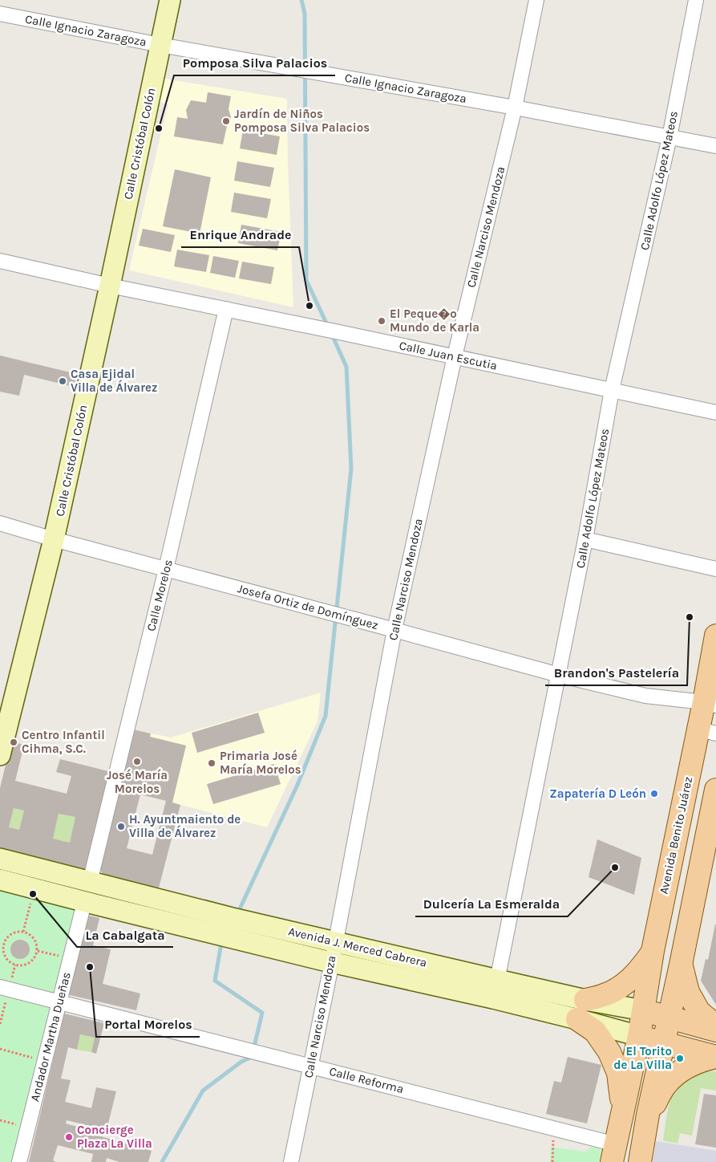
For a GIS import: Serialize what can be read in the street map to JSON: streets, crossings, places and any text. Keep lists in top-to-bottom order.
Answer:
{
  "streets": {
    "main road": ["Calle Cristóbal Colón", "Avenida Benito Juárez", "Avenida J. Merced Cabrera"],
    "street": [
      "Calle Ignacio Zaragoza",
      "Calle Adolfo López Mateos",
      "Calle Narciso Mendoza",
      "Calle Juan Escutia",
      "Calle Morelos",
      "Josefa Ortiz de Domínguez",
      "Andador Martha Dueñas",
      "Calle Reforma"
    ]
  },
  "crossings": [
    ["Calle Ignacio Zaragoza", "Calle Cristóbal Colón"],
    ["Calle Ignacio Zaragoza", "Calle Adolfo López Mateos"],
    ["Calle Ignacio Zaragoza", "Calle Narciso Mendoza"],
    ["Calle Cristóbal Colón", "Calle Juan Escutia"],
    ["Calle Cristóbal Colón", "Josefa Ortiz de Domínguez"],
    ["Calle Adolfo López Mateos", "Calle Juan Escutia"],
    ["Calle Adolfo López Mateos", "Josefa Ortiz de Domínguez"],
    ["Calle Adolfo López Mateos", "Avenida J. Merced Cabrera"],
    ["Calle Narciso Mendoza", "Calle Juan Escutia"],
    ["Calle Narciso Mendoza", "Josefa Ortiz de Domínguez"],
    ["Calle Narciso Mendoza", "Avenida J. Merced Cabrera"],
    ["Calle Narciso Mendoza", "Calle Reforma"],
    ["Calle Juan Escutia", "Calle Morelos"],
    ["Calle Morelos", "Josefa Ortiz de Domínguez"],
    ["Calle Morelos", "Avenida J. Merced Cabrera"],
    ["Josefa Ortiz de Domínguez", "Avenida Benito Juárez"],
    ["Avenida Benito Juárez", "Avenida J. Merced Cabrera"],
    ["Avenida Benito Juárez", "Calle Reforma"],
    ["Andador Martha Dueñas", "Calle Reforma"]
  ],
  "places": [
    "Jardín de Niños Pomposa Silva Palacios",
    "Pomposa Silva Palacios",
    "Enrique Andrade",
    "El Peque�o Mundo de Karla",
    "Casa Ejidal Villa de Álvarez",
    "Brandon's Pastelería",
    "Centro Infantil Cihma, S.C.",
    "José María Morelos",
    "Primaria José María Morelos",
    "Zapatería D León",
    "H. Ayuntmaiento de Villa de Álvarez",
    "Dulcería La Esmeralda",
    "La Cabalgata",
    "Portal Morelos",
    "El Torito de La Villa",
    "Concierge Plaza La Villa"
  ]
}
